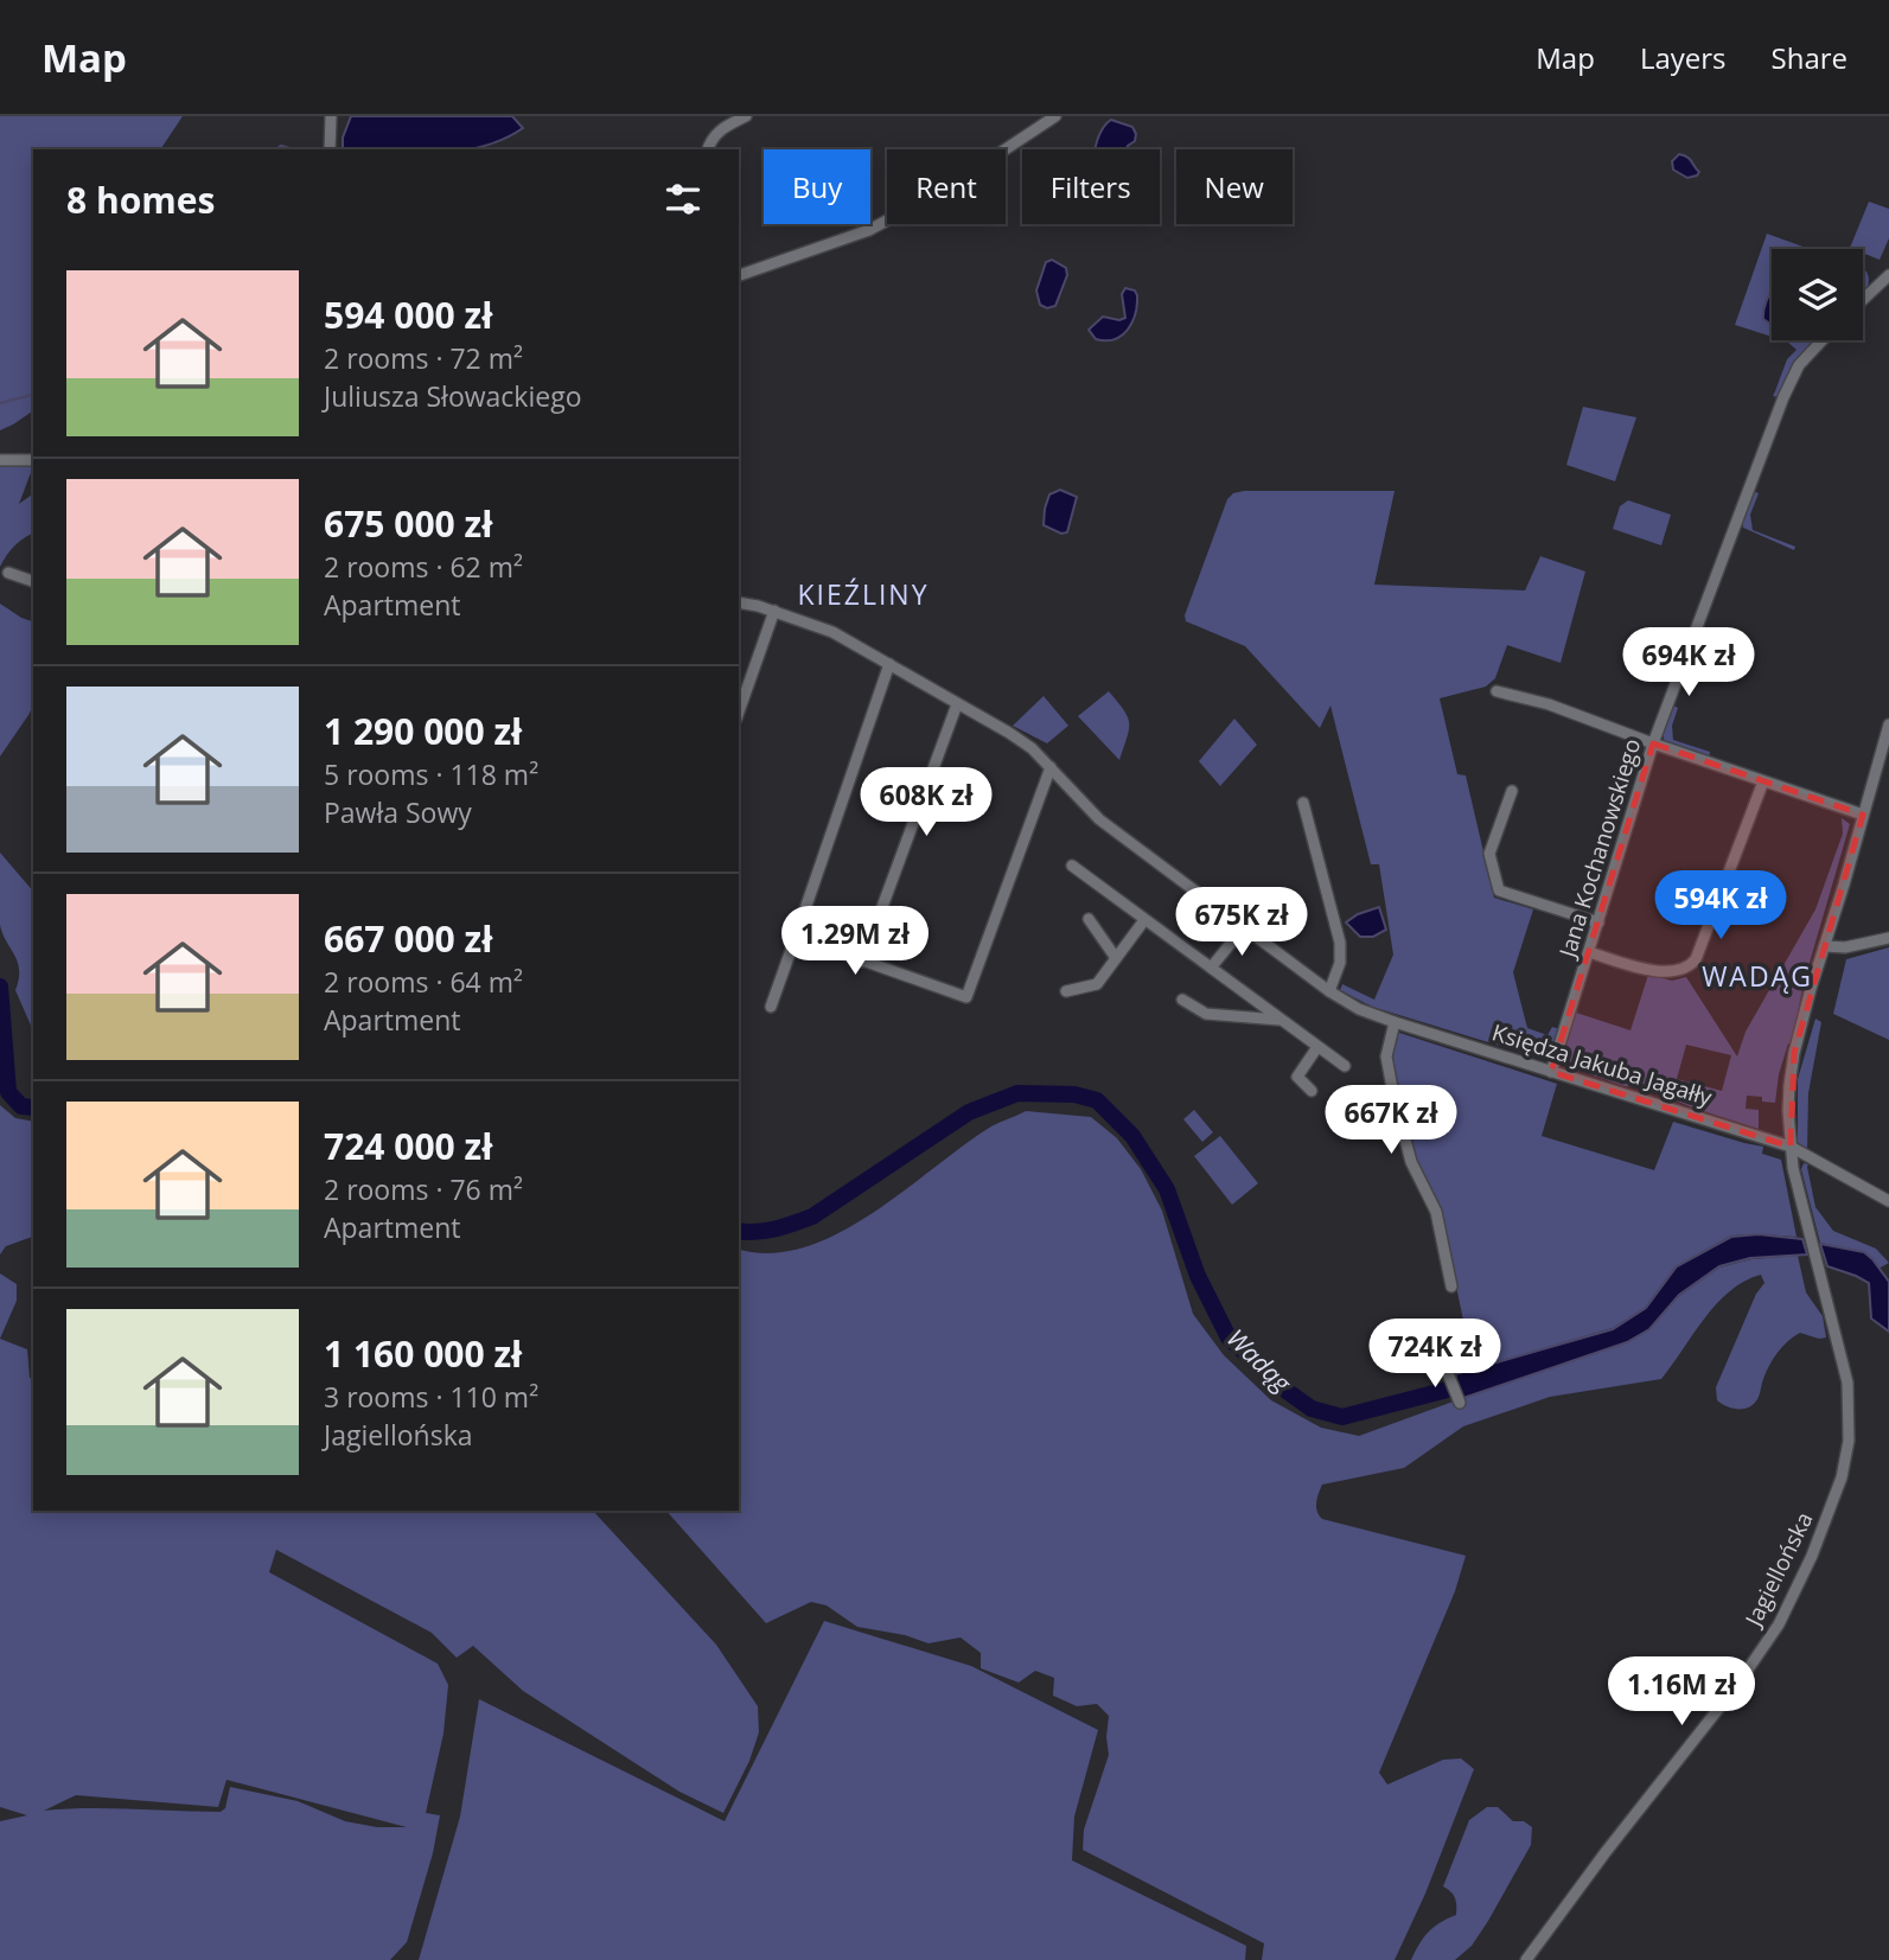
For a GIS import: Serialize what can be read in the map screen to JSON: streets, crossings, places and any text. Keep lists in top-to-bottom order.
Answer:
{
  "streets": {
    "street": ["Jana Kochanowskiego", "Księdza Jakuba Jagałły", "Jagiellońska"]
  },
  "crossings": [
    ["Jana Kochanowskiego", "Księdza Jakuba Jagałły"],
    ["Księdza Jakuba Jagałły", "Jagiellońska"]
  ],
  "districts": ["KIEŹLINY", "WADĄG"],
  "water": ["Wadąg"],
  "page": {
    "header": "Map",
    "nav": ["Map", "Layers", "Share"],
    "chip": [
      "Buy",
      "Rent",
      "Filters",
      "New"
    ],
    "heading": "8 homes",
    "list": [
      {
        "name": "594 000 zł",
        "note": "2 rooms · 72 m² · Juliusza Słowackiego"
      },
      {
        "name": "675 000 zł",
        "note": "2 rooms · 62 m² · Apartment"
      },
      {
        "name": "1 290 000 zł",
        "note": "5 rooms · 118 m² · Pawła Sowy"
      },
      {
        "name": "667 000 zł",
        "note": "2 rooms · 64 m² · Apartment"
      },
      {
        "name": "724 000 zł",
        "note": "2 rooms · 76 m² · Apartment"
      },
      {
        "name": "1 160 000 zł",
        "note": "3 rooms · 110 m² · Jagiellońska"
      }
    ],
    "price": [
      "694K zł",
      "608K zł",
      "594K zł",
      "675K zł",
      "1.29M zł",
      "667K zł",
      "724K zł",
      "1.16M zł"
    ]
  }
}
